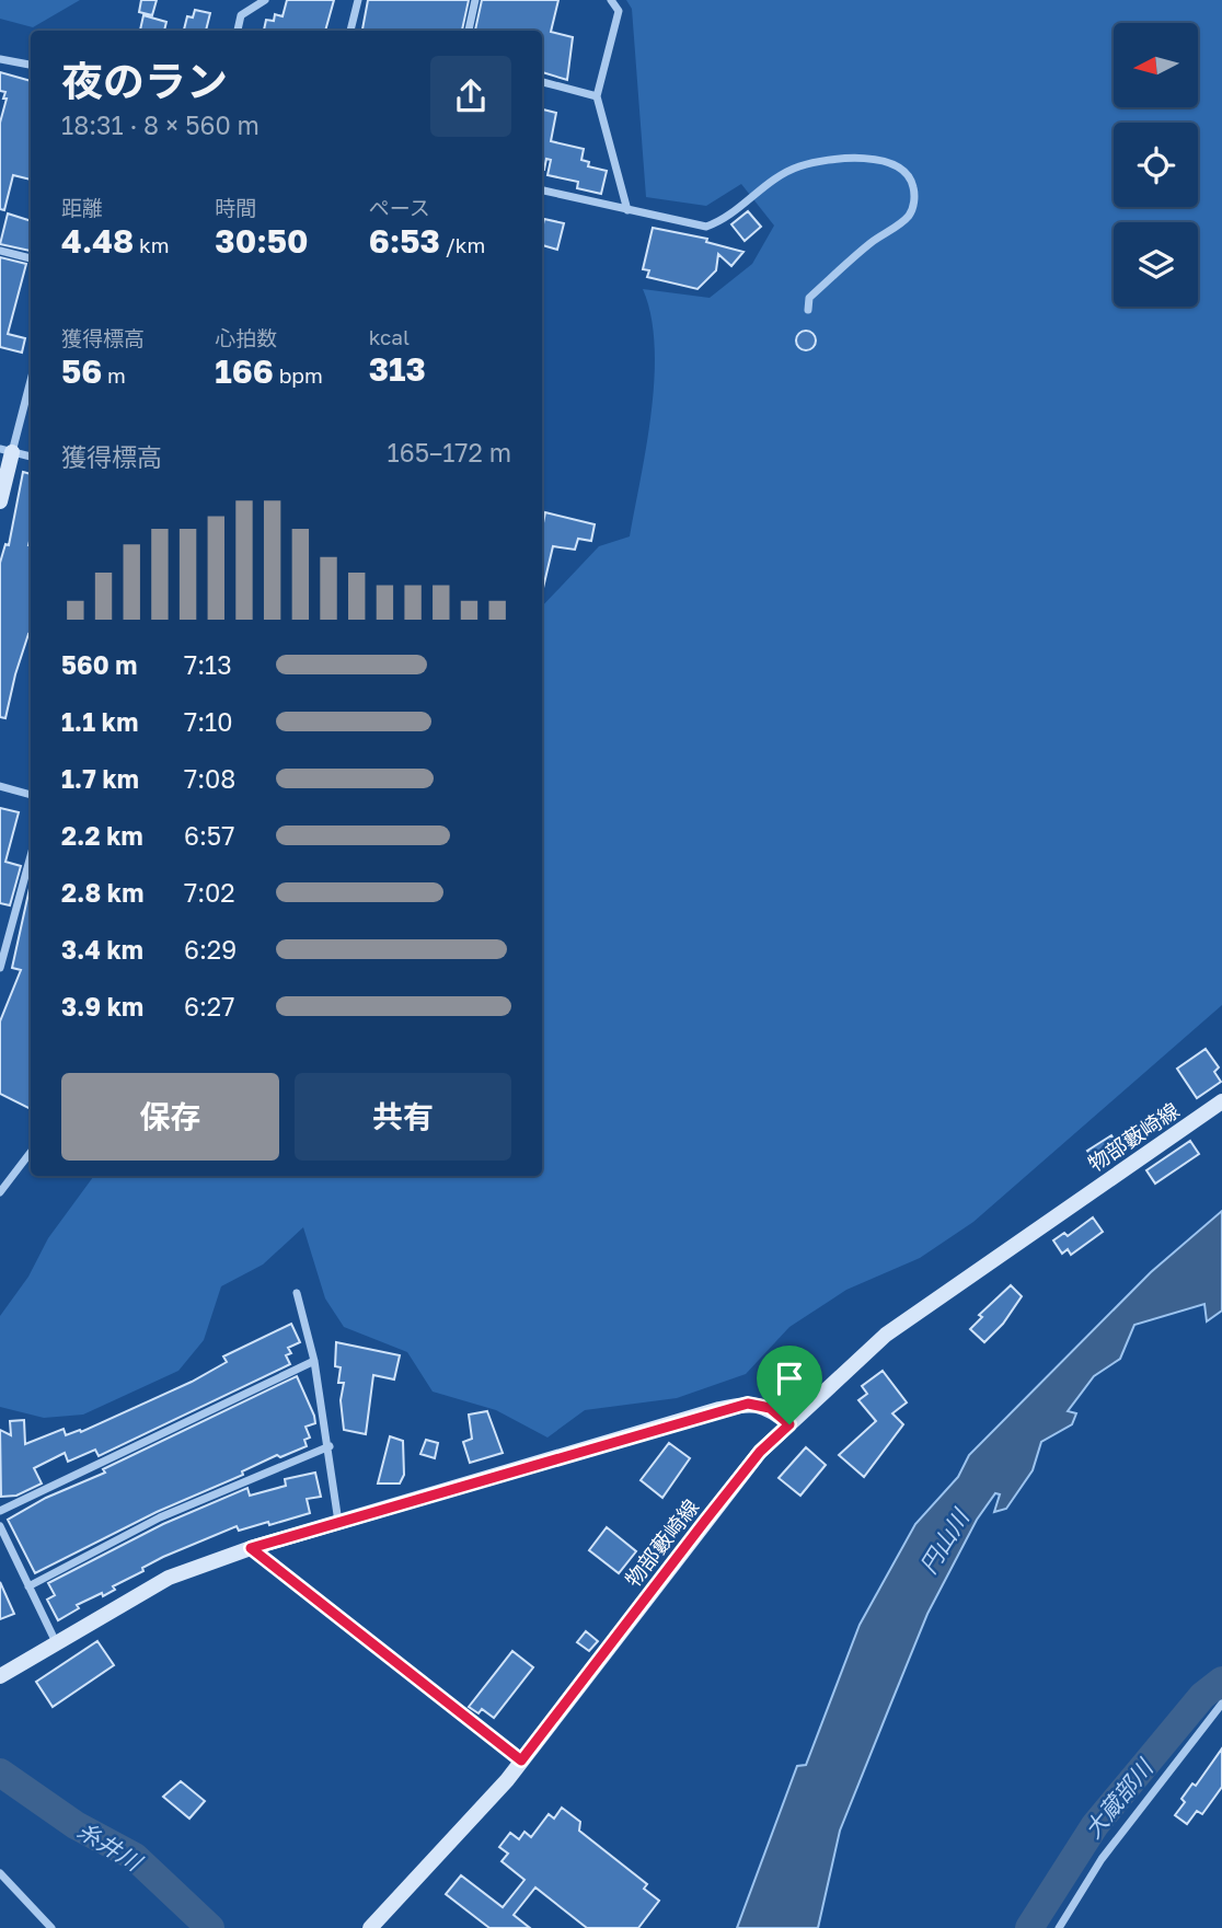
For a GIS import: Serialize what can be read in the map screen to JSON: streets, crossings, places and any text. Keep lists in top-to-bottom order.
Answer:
{
  "streets": {
    "main road": ["物部藪崎線"]
  },
  "water": ["円山川", "大蔵部川", "糸井川"],
  "north": "left",
  "page": {
    "heading": ["夜のラン", "18:31 · 8 × 560 m"],
    "stats": [
      ["距離", "4.48 km"],
      ["時間", "30:50"],
      ["ペース", "6:53 /km"],
      ["獲得標高", "56 m"],
      ["心拍数", "166 bpm"],
      ["kcal", "313"]
    ],
    "chart": ["獲得標高", "165–172 m"],
    "list": [
      {
        "name": "560 m",
        "note": "7:13"
      },
      {
        "name": "1.1 km",
        "note": "7:10"
      },
      {
        "name": "1.7 km",
        "note": "7:08"
      },
      {
        "name": "2.2 km",
        "note": "6:57"
      },
      {
        "name": "2.8 km",
        "note": "7:02"
      },
      {
        "name": "3.4 km",
        "note": "6:29"
      },
      {
        "name": "3.9 km",
        "note": "6:27"
      }
    ],
    "buttons": ["保存", "共有"]
  }
}
